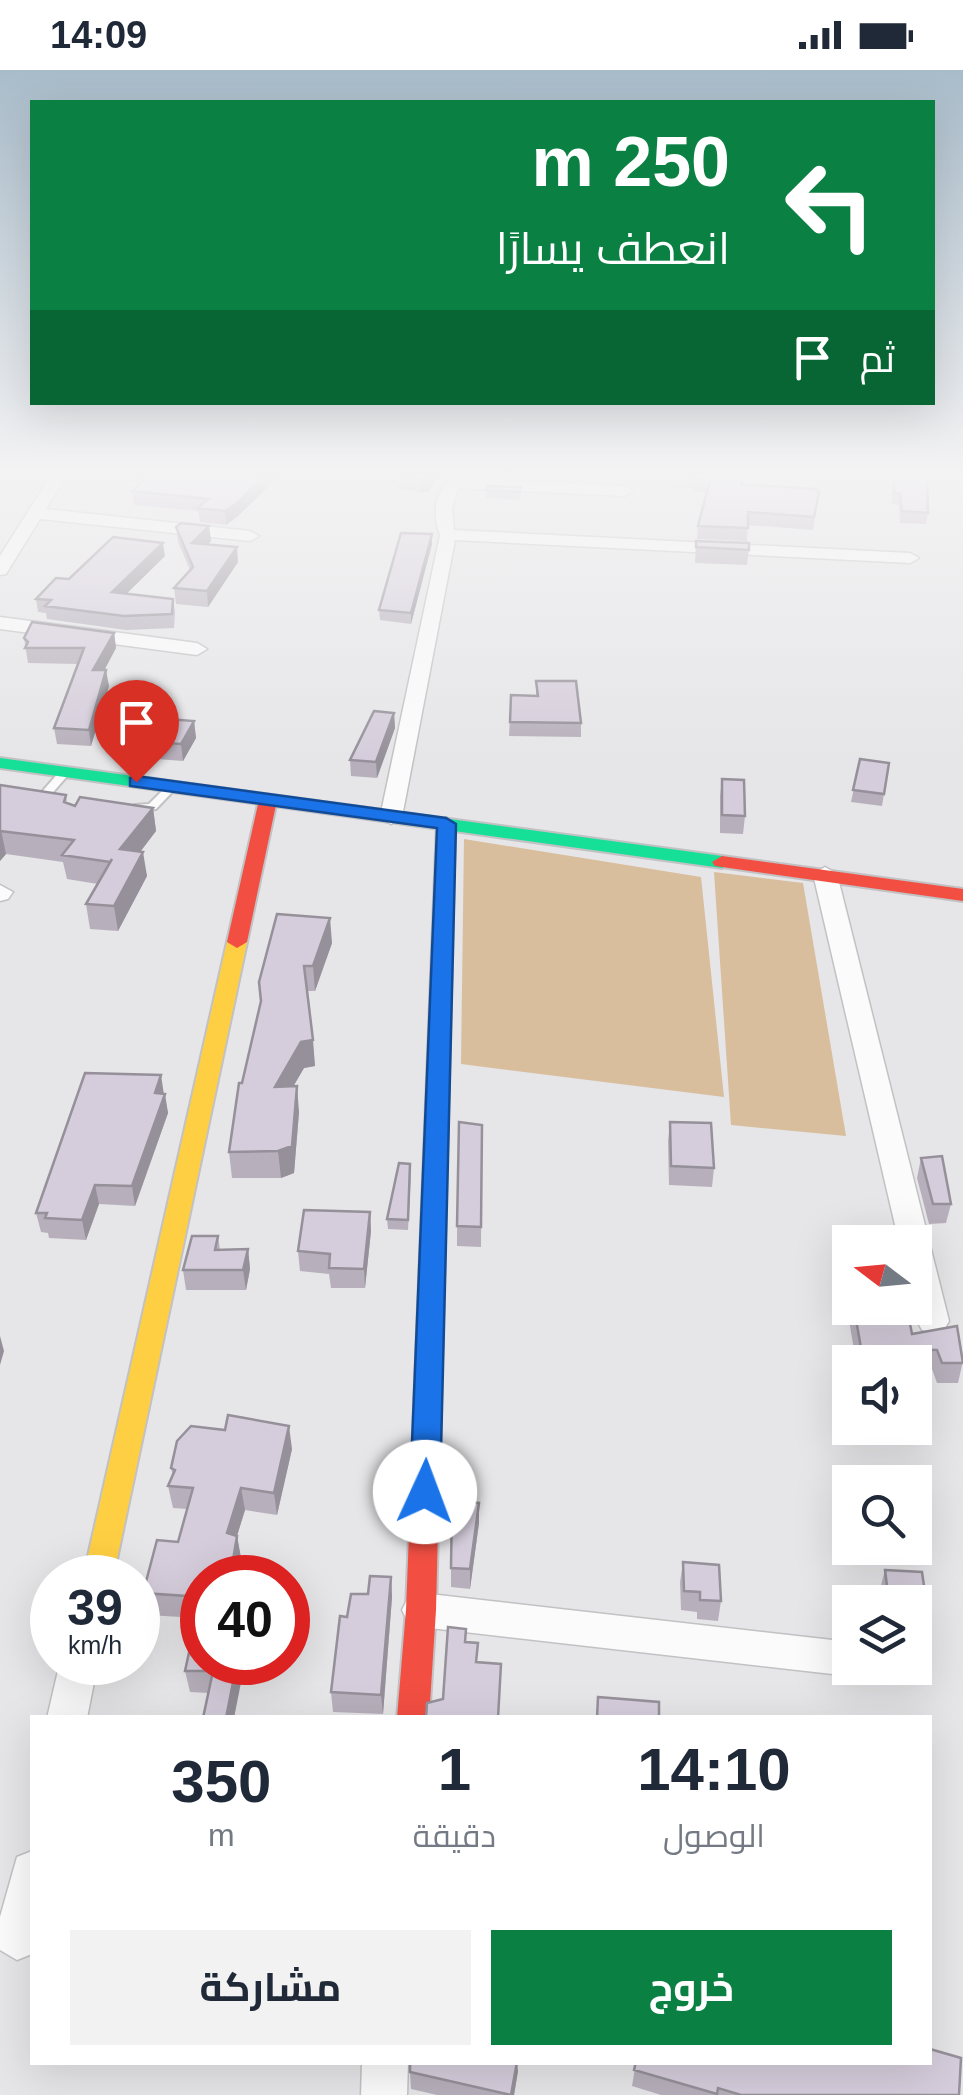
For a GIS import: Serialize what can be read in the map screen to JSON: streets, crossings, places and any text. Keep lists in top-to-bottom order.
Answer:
{
  "north": "left",
  "page": {
    "status": "14:09",
    "turn": ["250 m", "انعطف يسارًا"],
    "then": "ثم",
    "speed": "39 km/h",
    "limit": "40",
    "eta": [
      "14:10",
      "الوصول",
      "1",
      "دقيقة",
      "350",
      "m"
    ],
    "buttons": ["خروج", "مشاركة"]
  }
}
